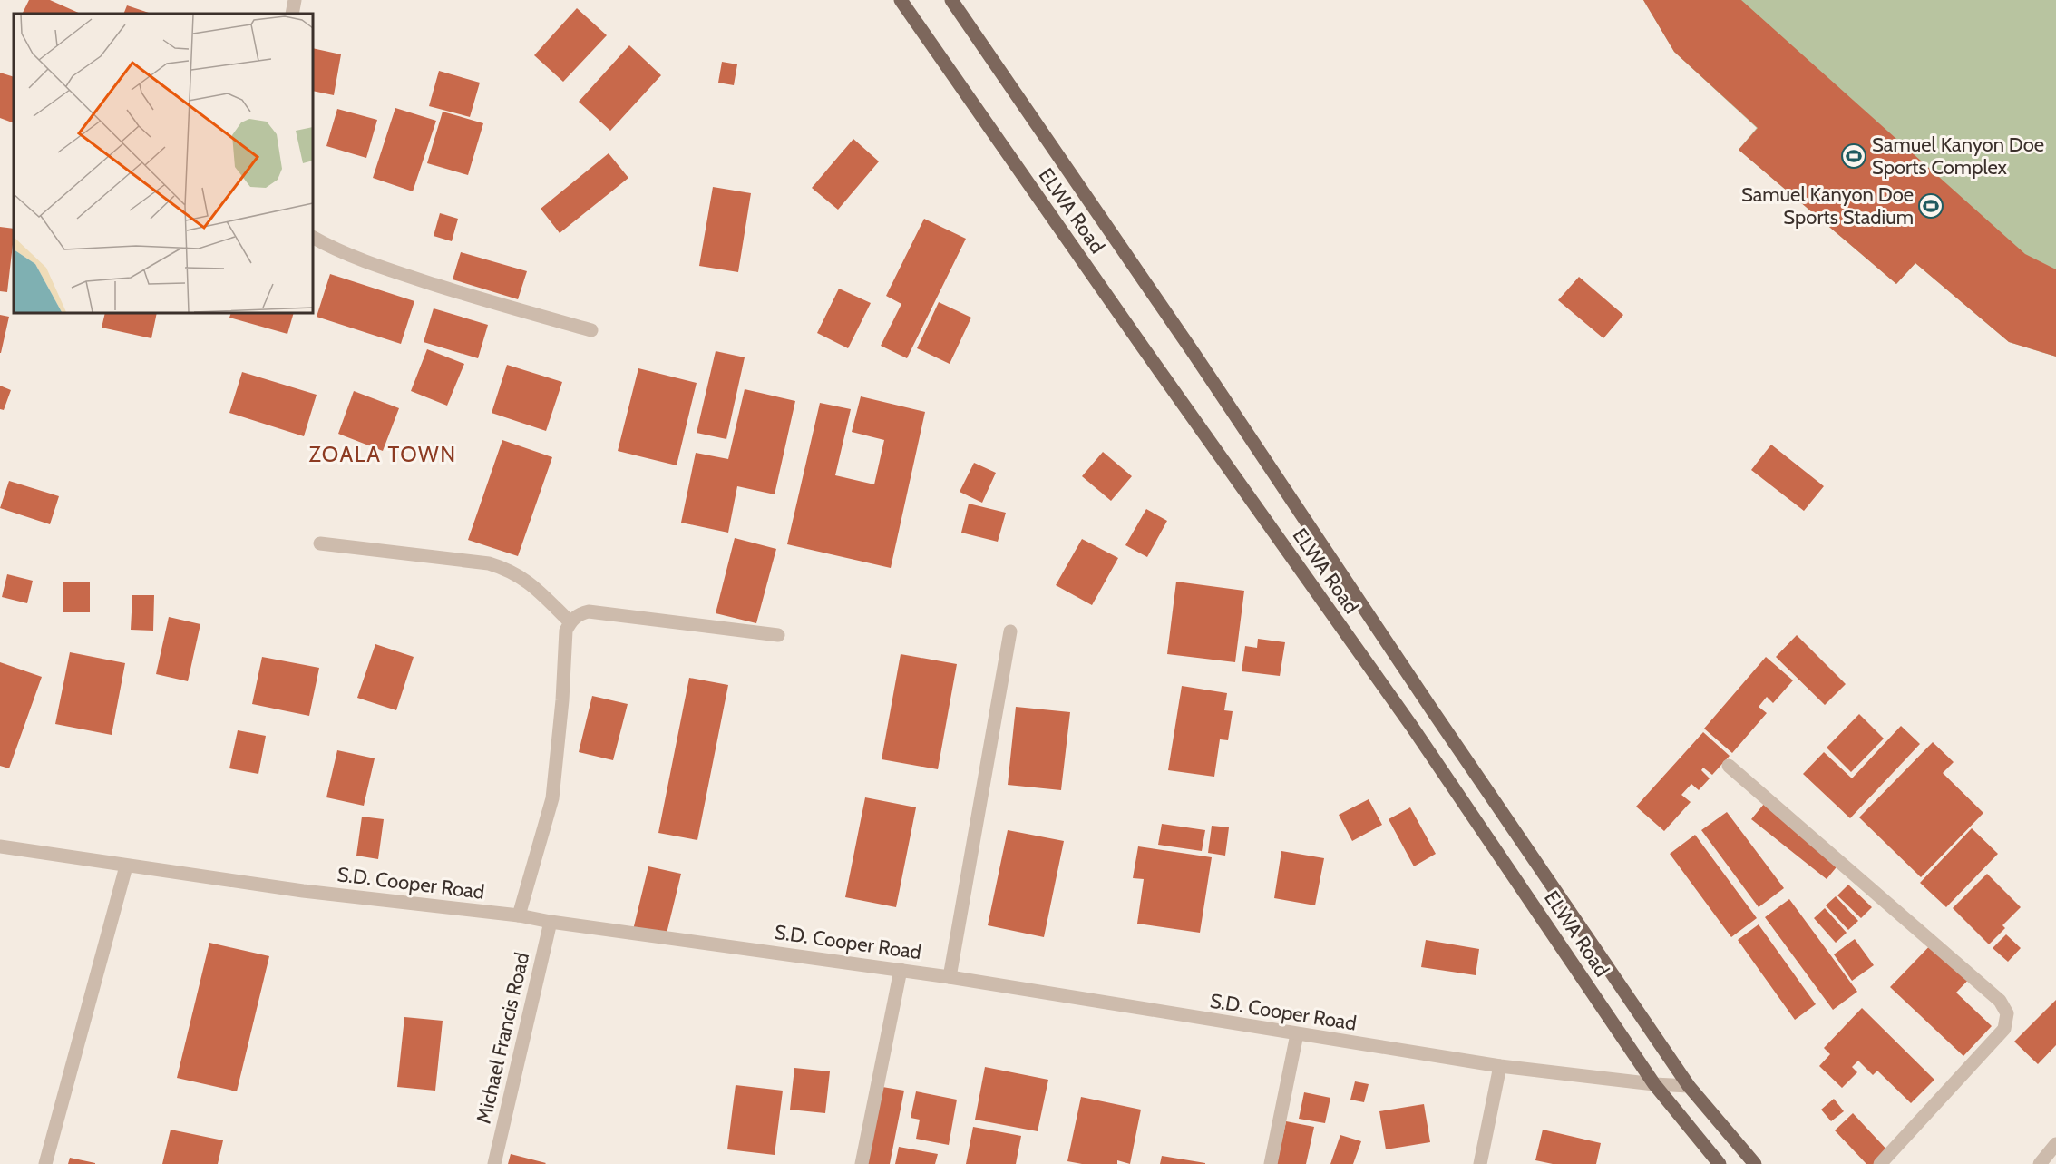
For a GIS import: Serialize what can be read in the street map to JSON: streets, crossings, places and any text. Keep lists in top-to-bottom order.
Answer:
{
  "streets": {
    "main road": ["ELWA Road"],
    "street": ["S.D. Cooper Road", "Michael Francis Road"]
  },
  "crossings": [
    ["ELWA Road", "S.D. Cooper Road"],
    ["S.D. Cooper Road", "Michael Francis Road"]
  ],
  "districts": ["ZOALA TOWN"],
  "places": {
    "sports": ["Samuel Kanyon Doe Sports Complex", "Samuel Kanyon Doe Sports Stadium"]
  }
}
